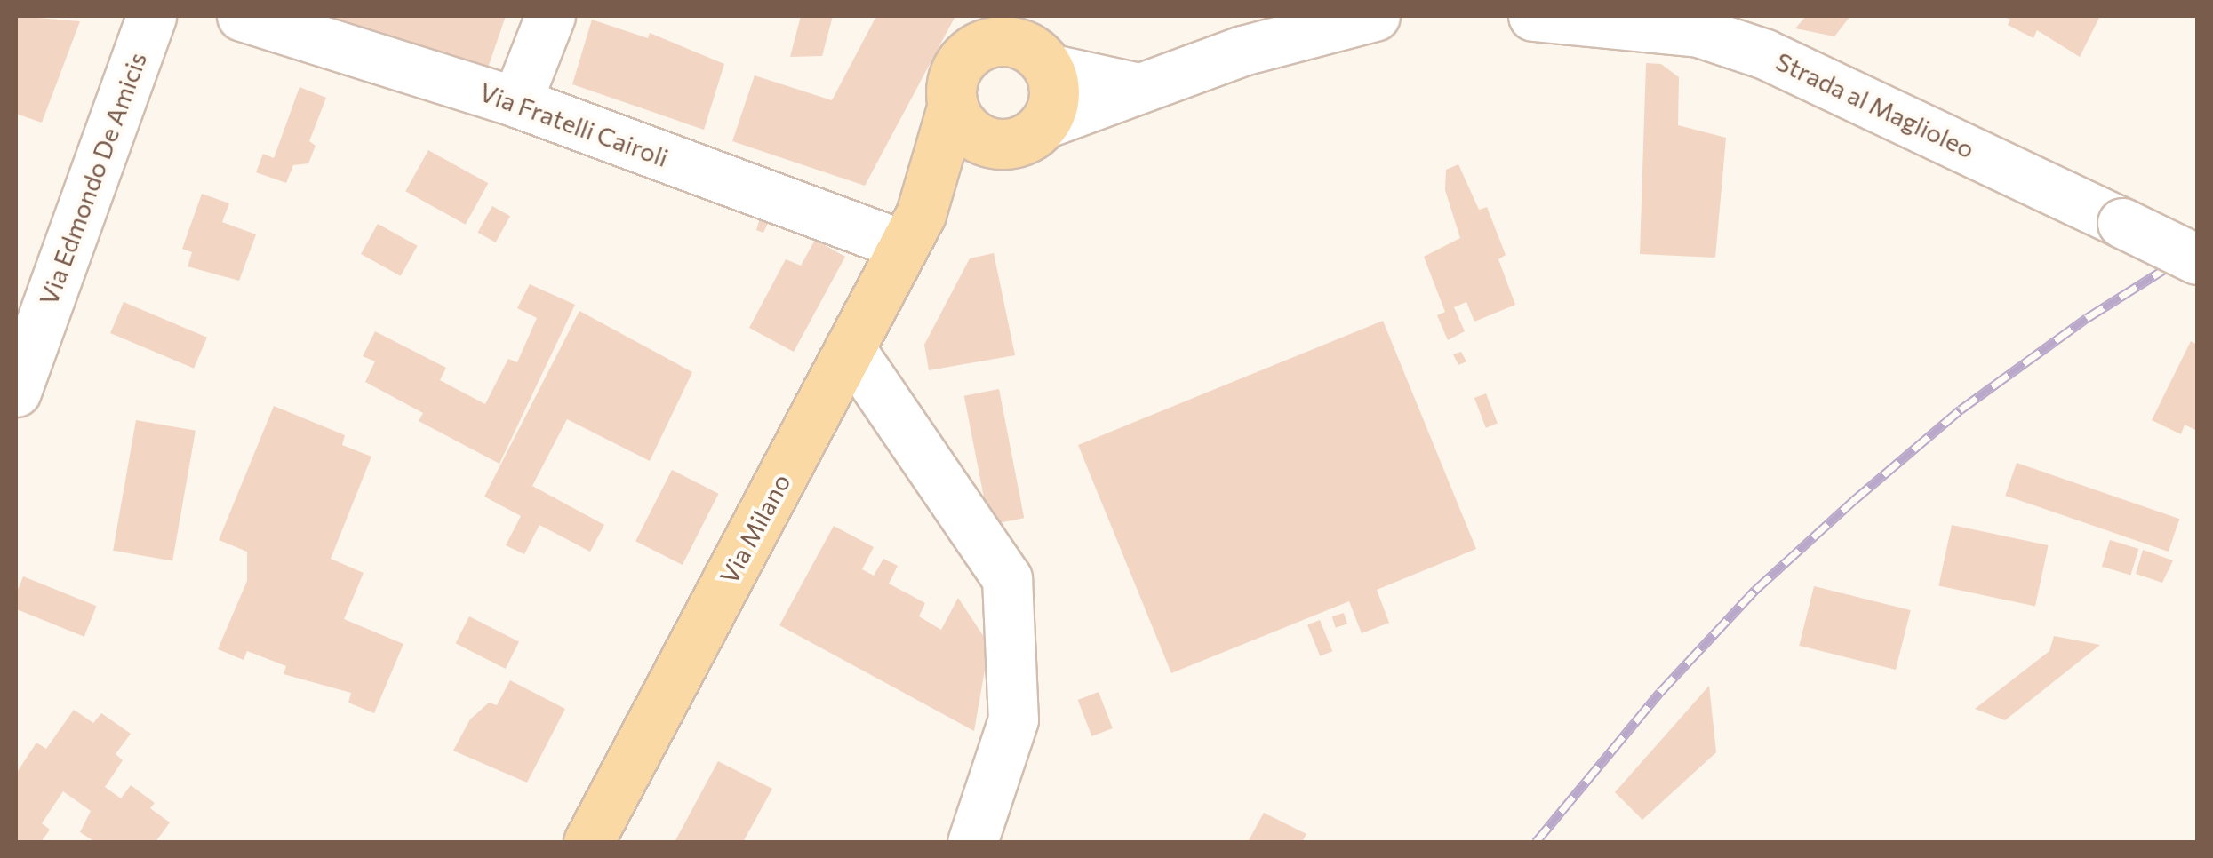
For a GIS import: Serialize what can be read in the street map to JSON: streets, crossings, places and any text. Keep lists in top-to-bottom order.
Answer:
{
  "streets": {
    "main road": ["Via Milano"],
    "street": ["Strada al Maglioleo", "Via Fratelli Cairoli", "Via Edmondo De Amicis"]
  },
  "crossings": [
    ["Via Fratelli Cairoli", "Via Milano"]
  ]
}
